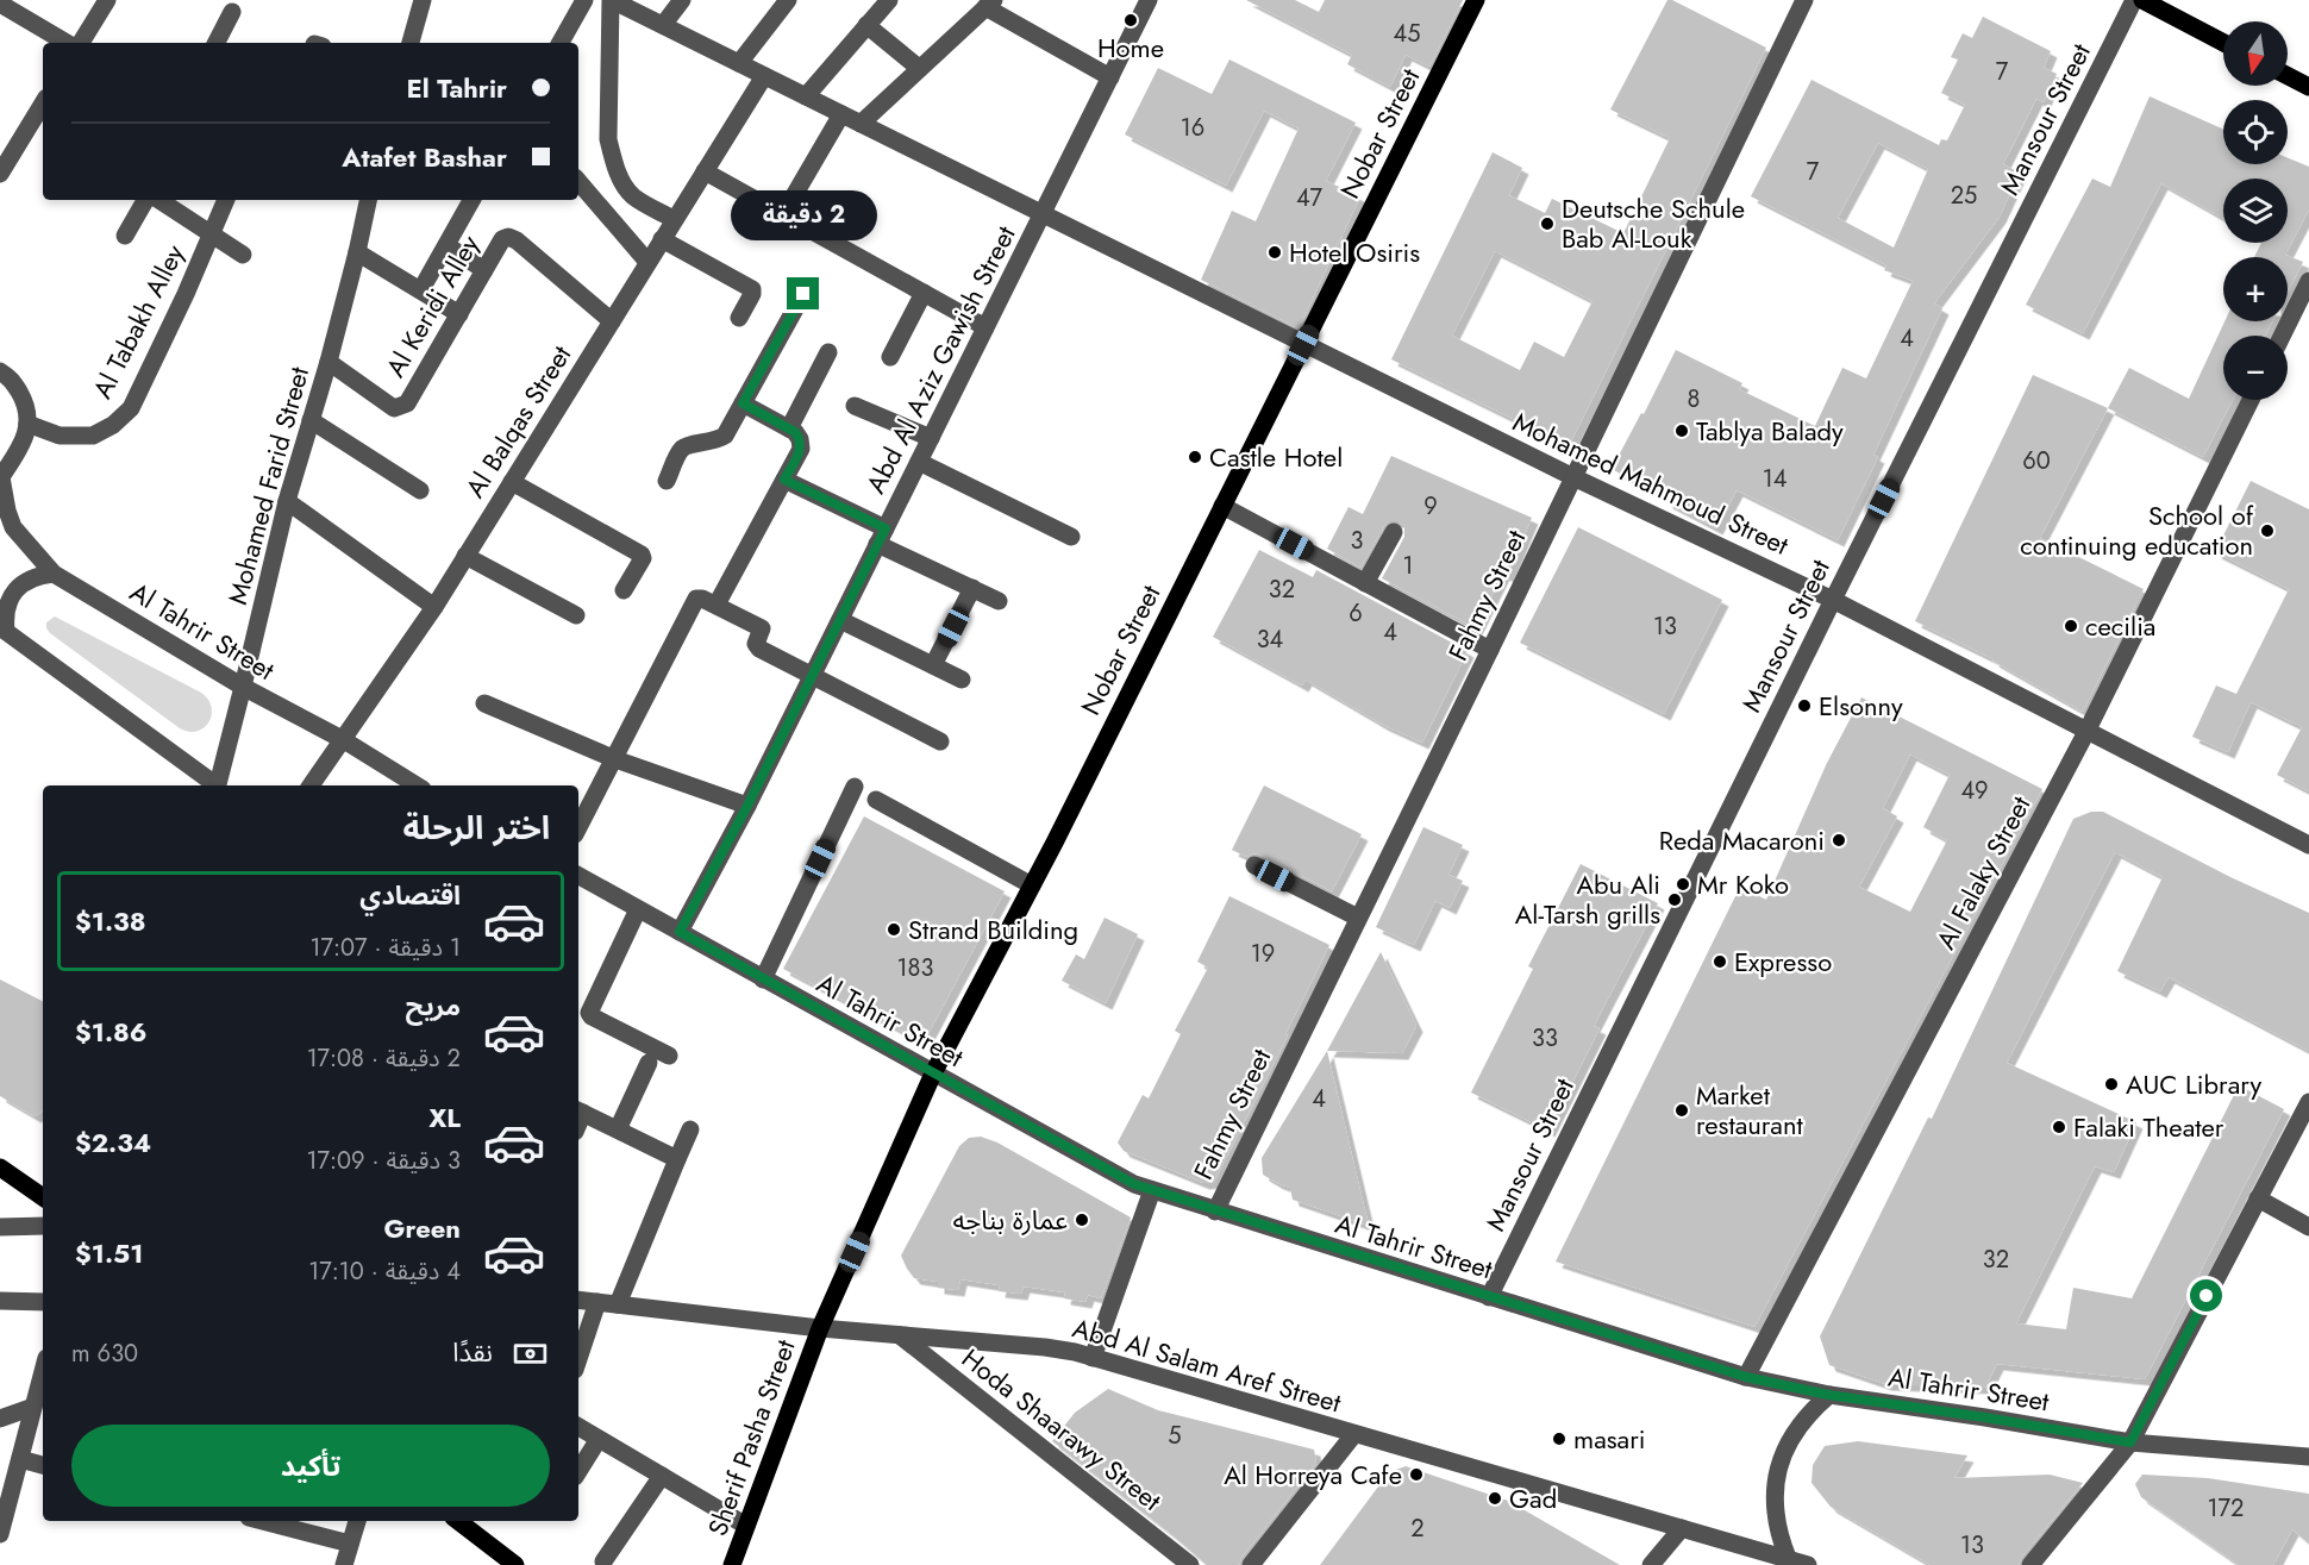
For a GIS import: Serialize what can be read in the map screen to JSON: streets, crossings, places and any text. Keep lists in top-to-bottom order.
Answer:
{
  "streets": {
    "main road": ["Nobar Street", "Sherif Pasha Street"],
    "street": [
      "Mansour Street",
      "Al Keridi Alley",
      "Al Tabakh Alley",
      "Abd Al Aziz Gawish Street",
      "Al Balqas Street",
      "Mohamed Mahmoud Street",
      "Mohamed Farid Street",
      "Fahmy Street",
      "Al Tahrir Street",
      "Al Falaky Street",
      "Abd Al Salam Aref Street",
      "Hoda Shaarawy Street"
    ]
  },
  "crossings": [
    ["Mansour Street", "Mohamed Mahmoud Street"],
    ["Mansour Street", "Al Tahrir Street"],
    ["Nobar Street", "Mohamed Mahmoud Street"],
    ["Nobar Street", "Al Tahrir Street"],
    ["Nobar Street", "Abd Al Salam Aref Street"],
    ["Nobar Street", "Sherif Pasha Street"],
    ["Al Keridi Alley", "Al Balqas Street"],
    ["Al Keridi Alley", "Mohamed Farid Street"],
    ["Abd Al Aziz Gawish Street", "Mohamed Mahmoud Street"],
    ["Abd Al Aziz Gawish Street", "Al Tahrir Street"],
    ["Al Balqas Street", "Mohamed Mahmoud Street"],
    ["Al Balqas Street", "Al Tahrir Street"],
    ["Mohamed Mahmoud Street", "Fahmy Street"],
    ["Mohamed Mahmoud Street", "Al Falaky Street"],
    ["Mohamed Farid Street", "Al Tahrir Street"],
    ["Fahmy Street", "Al Tahrir Street"],
    ["Al Tahrir Street", "Al Falaky Street"],
    ["Abd Al Salam Aref Street", "Hoda Shaarawy Street"],
    ["Abd Al Salam Aref Street", "Sherif Pasha Street"]
  ],
  "places": [
    "Home",
    "Deutsche Schule Bab Al-Louk",
    "Hotel Osiris",
    "Tablya Balady",
    "Castle Hotel",
    "School of continuing education",
    "cecilia",
    "Elsonny",
    "Reda Macaroni",
    "Mr Koko",
    "Abu Ali Al-Tarsh grills",
    "Strand Building",
    "Expresso",
    "AUC Library",
    "Market restaurant",
    "Falaki Theater",
    "عمارة بناجه",
    "masari",
    "Al Horreya Cafe",
    "Gad"
  ],
  "house_numbers": [
    "45",
    "7",
    "16",
    "7",
    "25",
    "47",
    "4",
    "8",
    "60",
    "14",
    "9",
    "3",
    "1",
    "32",
    "6",
    "13",
    "4",
    "34",
    "49",
    "19",
    "183",
    "33",
    "4",
    "32",
    "5",
    "172",
    "2",
    "13"
  ],
  "north": "bottom",
  "page": {
    "map_buttons": ["+", "−"],
    "banner": ["El Tahrir", "Atafet Bashar"],
    "bubble": "2 دقيقة",
    "heading": "اختر الرحلة",
    "list": [
      {
        "name": "اقتصادي",
        "note": "1 دقيقة · 17:07",
        "value": "$1.38"
      },
      {
        "name": "مريح",
        "note": "2 دقيقة · 17:08",
        "value": "$1.86"
      },
      {
        "name": "XL",
        "note": "3 دقيقة · 17:09",
        "value": "$2.34"
      },
      {
        "name": "Green",
        "note": "4 دقيقة · 17:10",
        "value": "$1.51"
      }
    ],
    "pay": ["نقدًا", "630 m"],
    "buttons": "تأكيد"
  }
}
